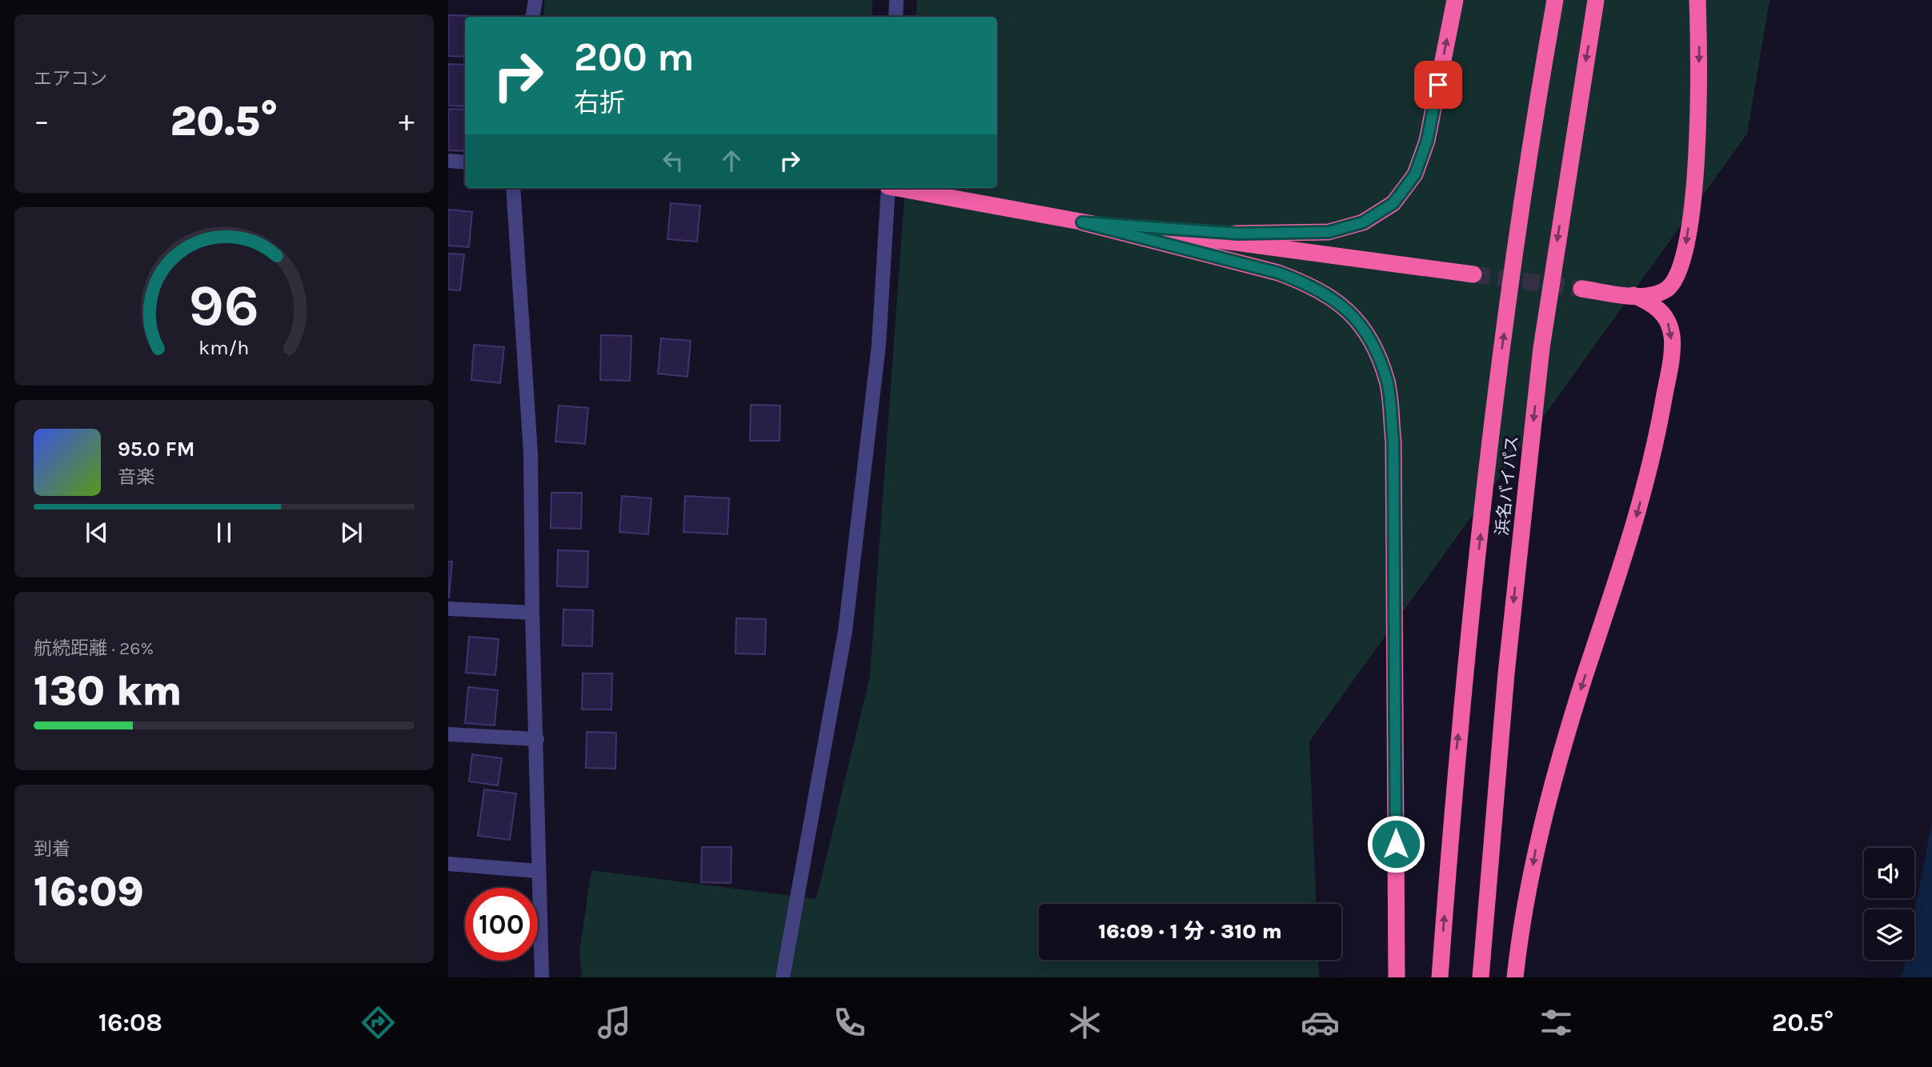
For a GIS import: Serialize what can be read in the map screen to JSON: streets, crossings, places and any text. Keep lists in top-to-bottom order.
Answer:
{
  "streets": {
    "highway": ["浜名バイパス"]
  },
  "page": {
    "tile": [
      "エアコン",
      ["航続距離 · 26%", "130 km"],
      ["到着", "16:09"]
    ],
    "turn": ["200 m", "右折"],
    "heat": ["−", "20.5°", "+"],
    "song": ["95.0 FM", "音楽"],
    "limit": "100",
    "trip": "16:09 · 1 分 · 310 m",
    "tabs": ["16:08", "20.5°"],
    "gauge": ["96", "km/h"]
  }
}
